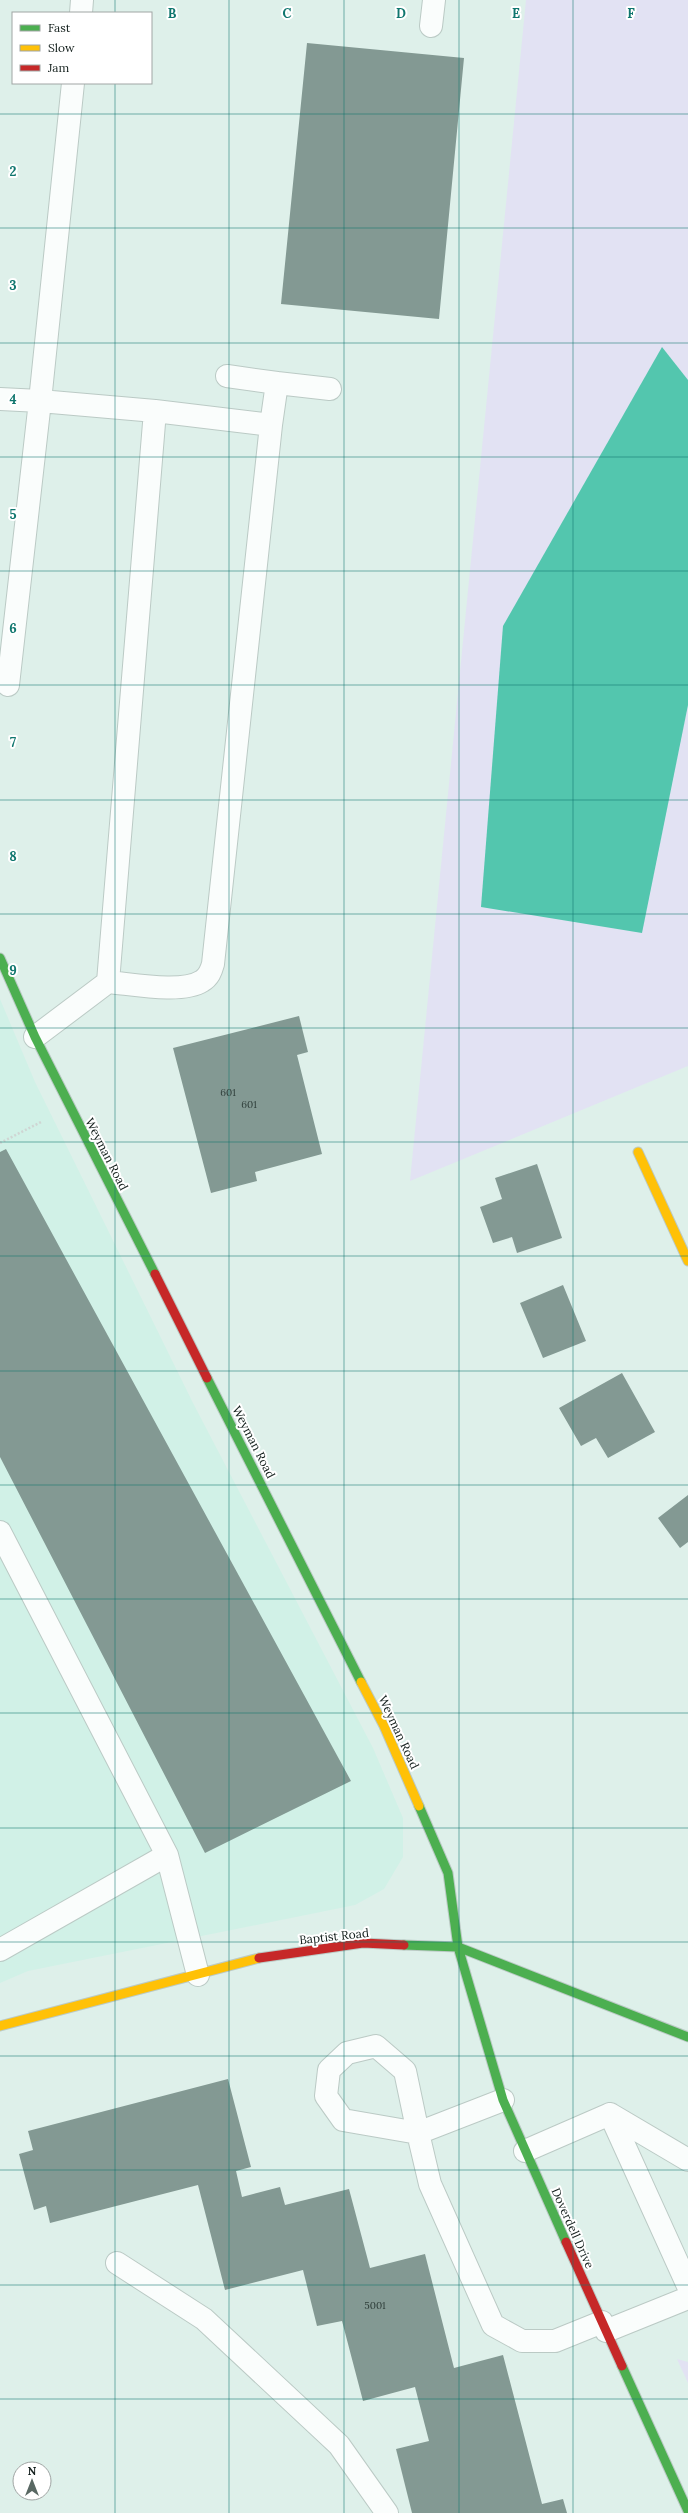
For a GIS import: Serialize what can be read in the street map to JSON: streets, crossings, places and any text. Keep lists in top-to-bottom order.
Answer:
{
  "streets": {
    "street": ["Weyman Road", "Baptist Road", "Doverdell Drive"]
  },
  "crossings": [
    ["Weyman Road", "Baptist Road"],
    ["Weyman Road", "Doverdell Drive"],
    ["Baptist Road", "Doverdell Drive"]
  ],
  "house_numbers": ["601", "601", "5001"],
  "legend": ["Fast", "Slow", "Jam"],
  "north": "top",
  "grid": {
    "columns": [
      "B",
      "C",
      "D",
      "E",
      "F"
    ],
    "rows": [
      "2",
      "3",
      "4",
      "5",
      "6",
      "7",
      "8",
      "9"
    ]
  }
}
